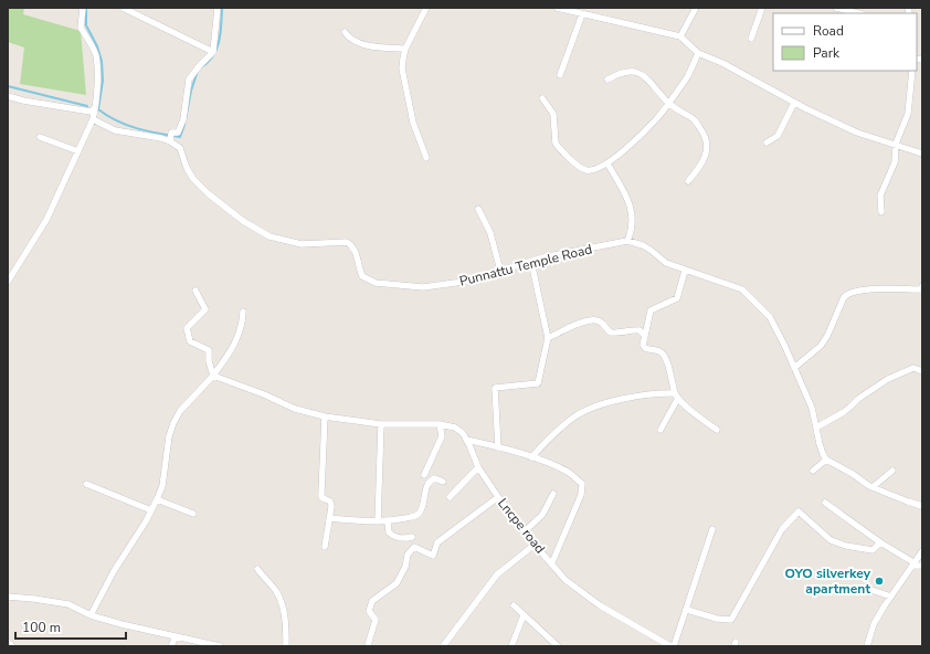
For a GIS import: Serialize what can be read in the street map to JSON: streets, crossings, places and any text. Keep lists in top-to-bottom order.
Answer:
{
  "streets": {
    "street": ["Punnattu Temple Road", "Lncpe road"]
  },
  "places": ["OYO silverkey apartment"],
  "legend": ["Road", "Park"],
  "scale_bar": "100 m"
}
